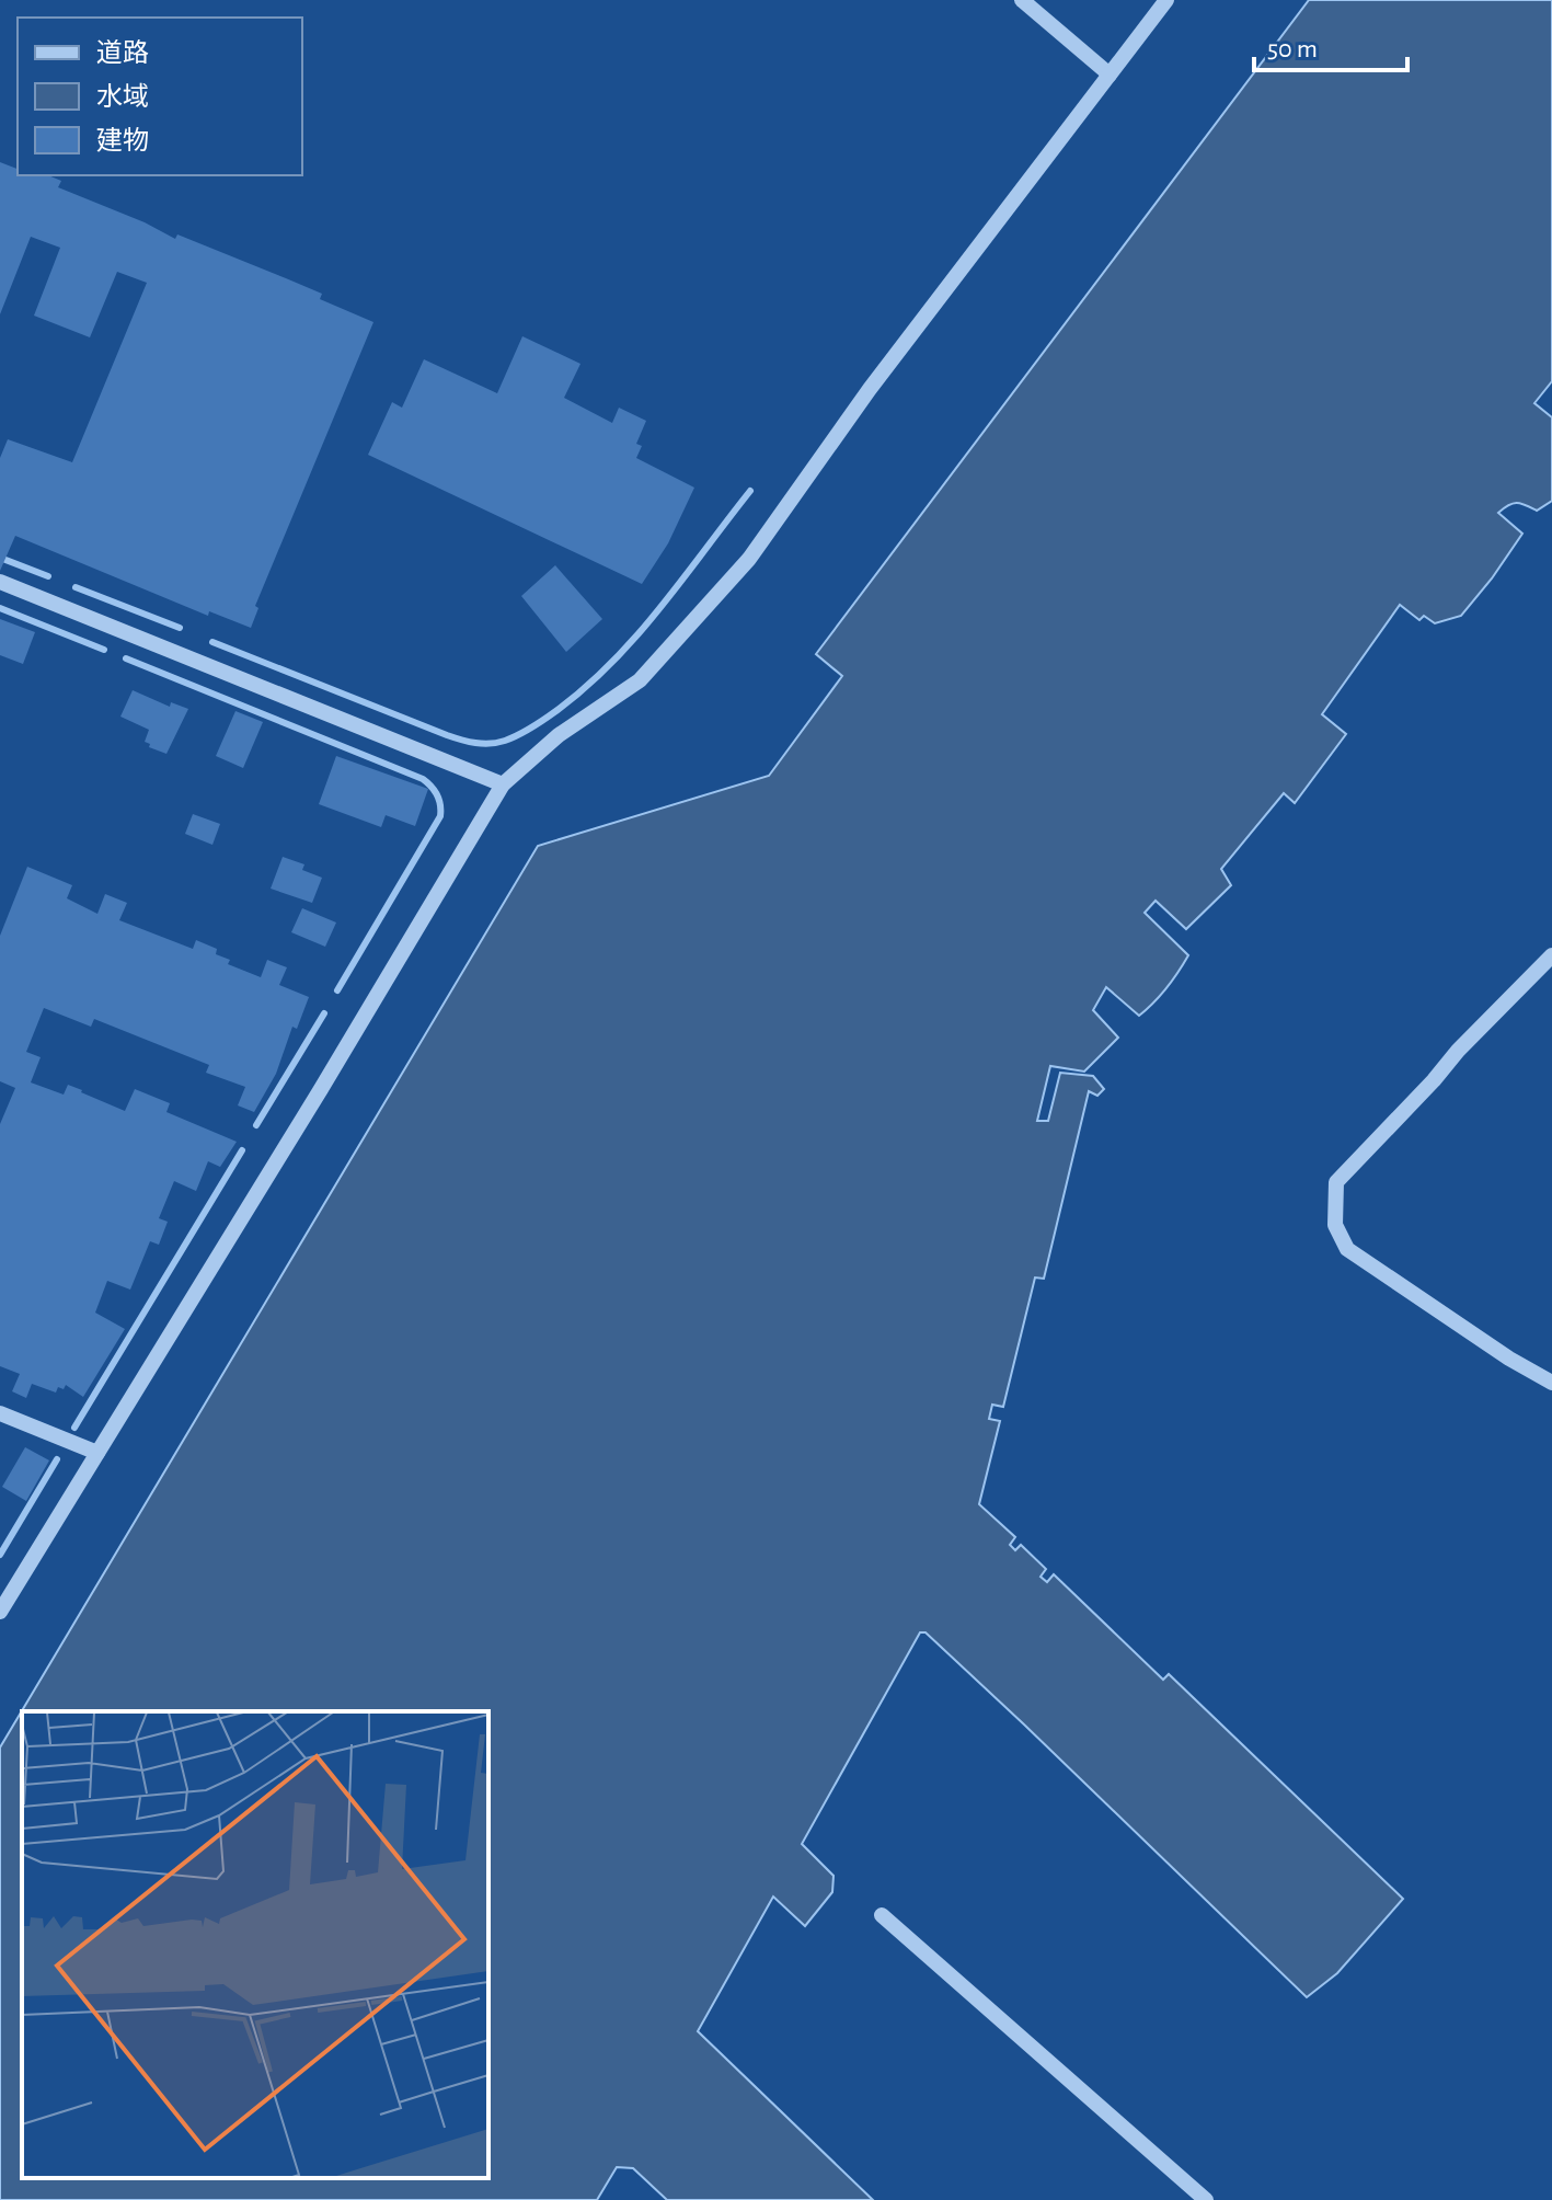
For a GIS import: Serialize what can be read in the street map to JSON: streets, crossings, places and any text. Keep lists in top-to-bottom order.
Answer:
{
  "legend": ["道路", "水域", "建物"],
  "scale_bar": "50 m"
}
